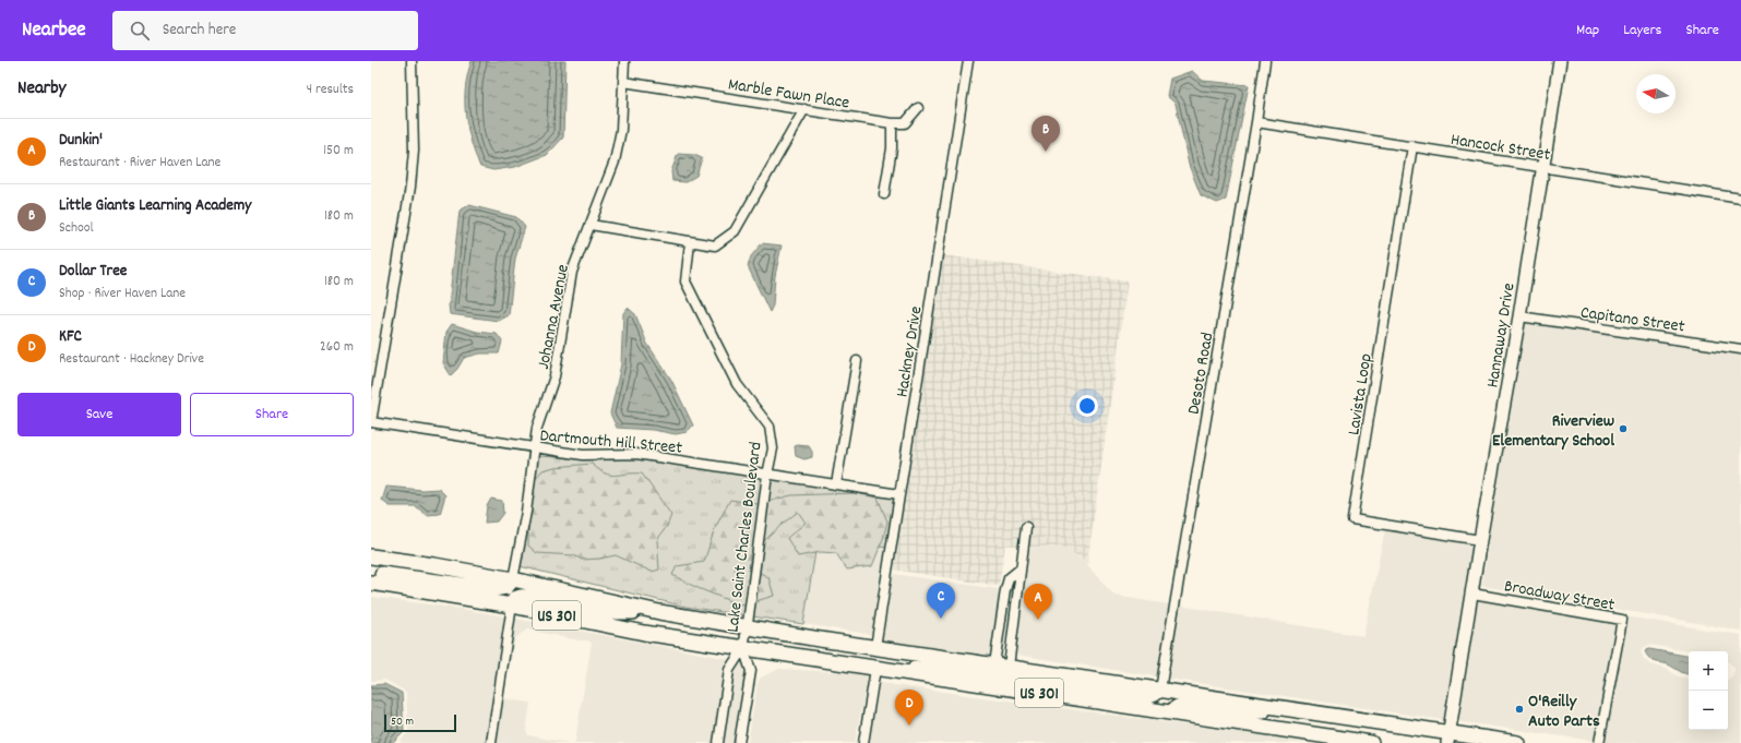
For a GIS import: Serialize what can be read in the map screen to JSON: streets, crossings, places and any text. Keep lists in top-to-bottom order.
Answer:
{
  "streets": {
    "main road": ["US 301"],
    "street": [
      "Marble Fawn Place",
      "Hancock Street",
      "Johanna Avenue",
      "Capitano Street",
      "Hannaway Drive",
      "Hackney Drive",
      "Desoto Road",
      "Lavista Loop",
      "Dartmouth Hill Street",
      "Lake Saint Charles Boulevard",
      "Broadway Street"
    ]
  },
  "crossings": [
    ["Marble Fawn Place", "Johanna Avenue"],
    ["Hancock Street", "Hannaway Drive"],
    ["Hancock Street", "Desoto Road"],
    ["Hancock Street", "Lavista Loop"],
    ["Johanna Avenue", "Dartmouth Hill Street"],
    ["Johanna Avenue", "US 301"],
    ["Capitano Street", "Hannaway Drive"],
    ["Hannaway Drive", "Lavista Loop"],
    ["Hannaway Drive", "Broadway Street"],
    ["Hannaway Drive", "US 301"],
    ["Hackney Drive", "Dartmouth Hill Street"],
    ["Hackney Drive", "US 301"],
    ["Desoto Road", "US 301"],
    ["Dartmouth Hill Street", "Lake Saint Charles Boulevard"],
    ["Lake Saint Charles Boulevard", "US 301"]
  ],
  "places": ["Riverview Elementary School", "O'Reilly Auto Parts"],
  "scale_bar": "50 m",
  "north": "left",
  "page": {
    "header": "Nearbee",
    "search": "Search here",
    "nav": ["Map", "Layers", "Share"],
    "heading": ["Nearby", "4 results"],
    "pins": [
      "B",
      "C",
      "A",
      "D"
    ],
    "list": [
      {
        "mark": "A",
        "name": "Dunkin'",
        "note": "Restaurant · River Haven Lane",
        "value": "150 m"
      },
      {
        "mark": "B",
        "name": "Little Giants Learning Academy",
        "note": "School",
        "value": "180 m"
      },
      {
        "mark": "C",
        "name": "Dollar Tree",
        "note": "Shop · River Haven Lane",
        "value": "180 m"
      },
      {
        "mark": "D",
        "name": "KFC",
        "note": "Restaurant · Hackney Drive",
        "value": "260 m"
      }
    ],
    "buttons": ["Save", "Share"],
    "map_buttons": ["+", "−"],
    "scale": "50 m"
  }
}
